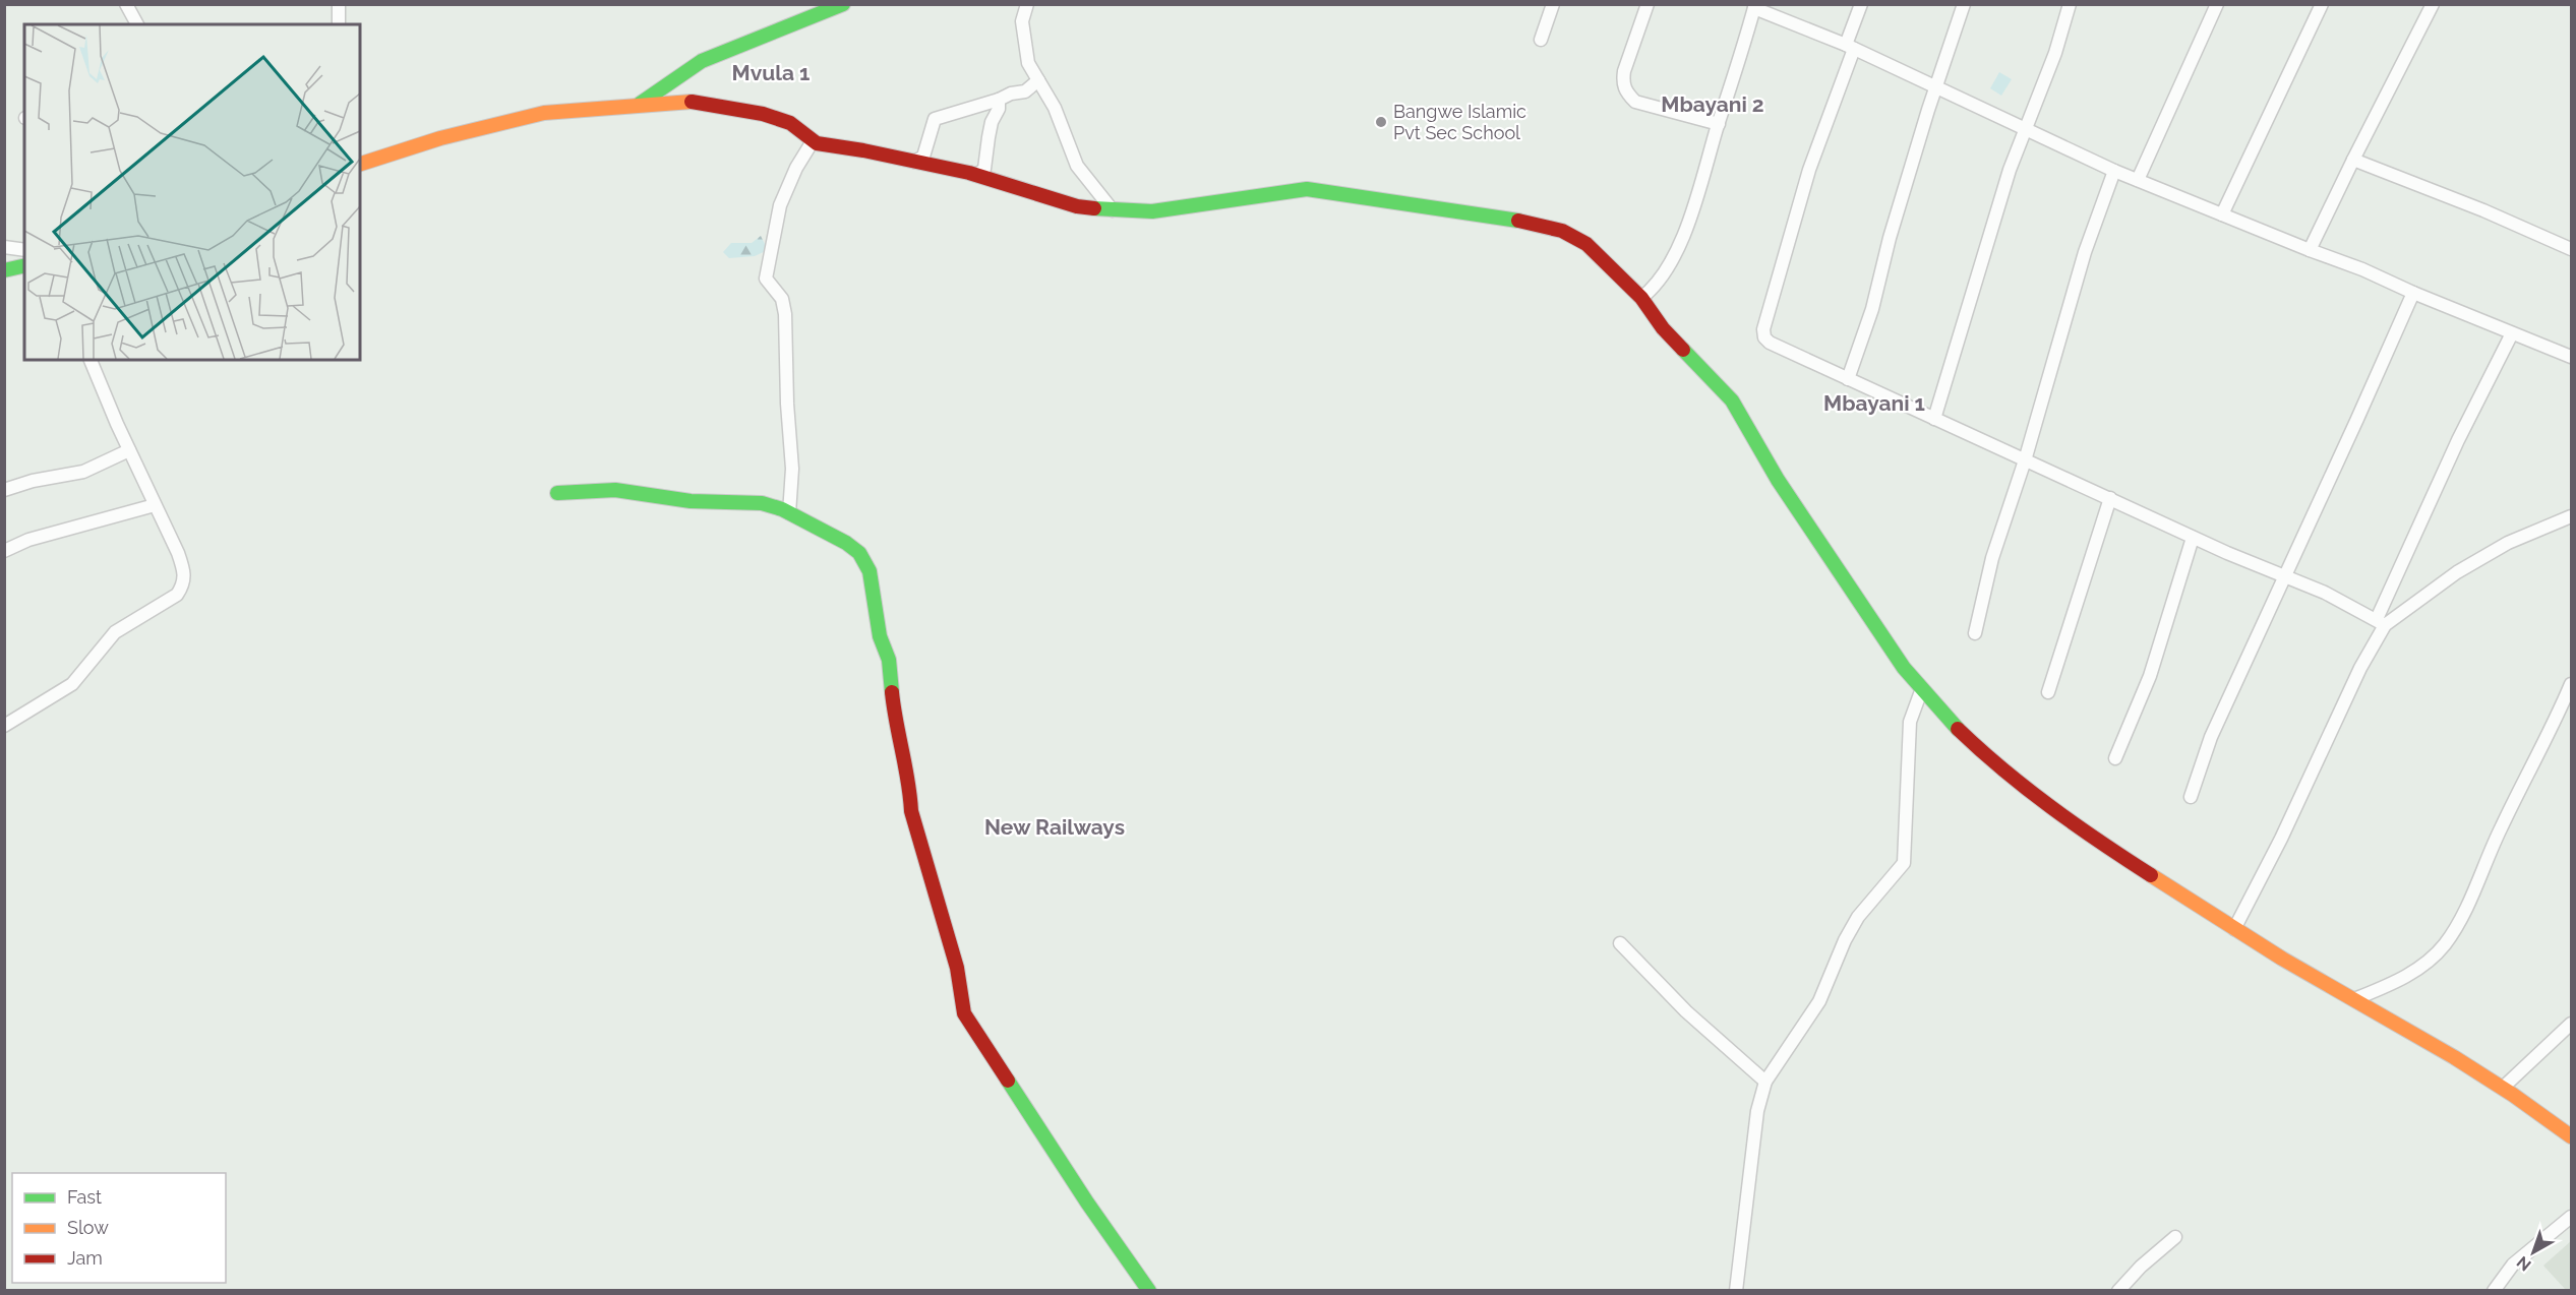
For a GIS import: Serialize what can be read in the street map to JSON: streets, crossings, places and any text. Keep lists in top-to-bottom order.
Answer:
{
  "districts": [
    "Mvula 1",
    "Mbayani 2",
    "Mbayani 1",
    "New Railways"
  ],
  "places": ["Bangwe Islamic Pvt Sec School"],
  "legend": ["Fast", "Slow", "Jam"],
  "north": "bottom left"
}
